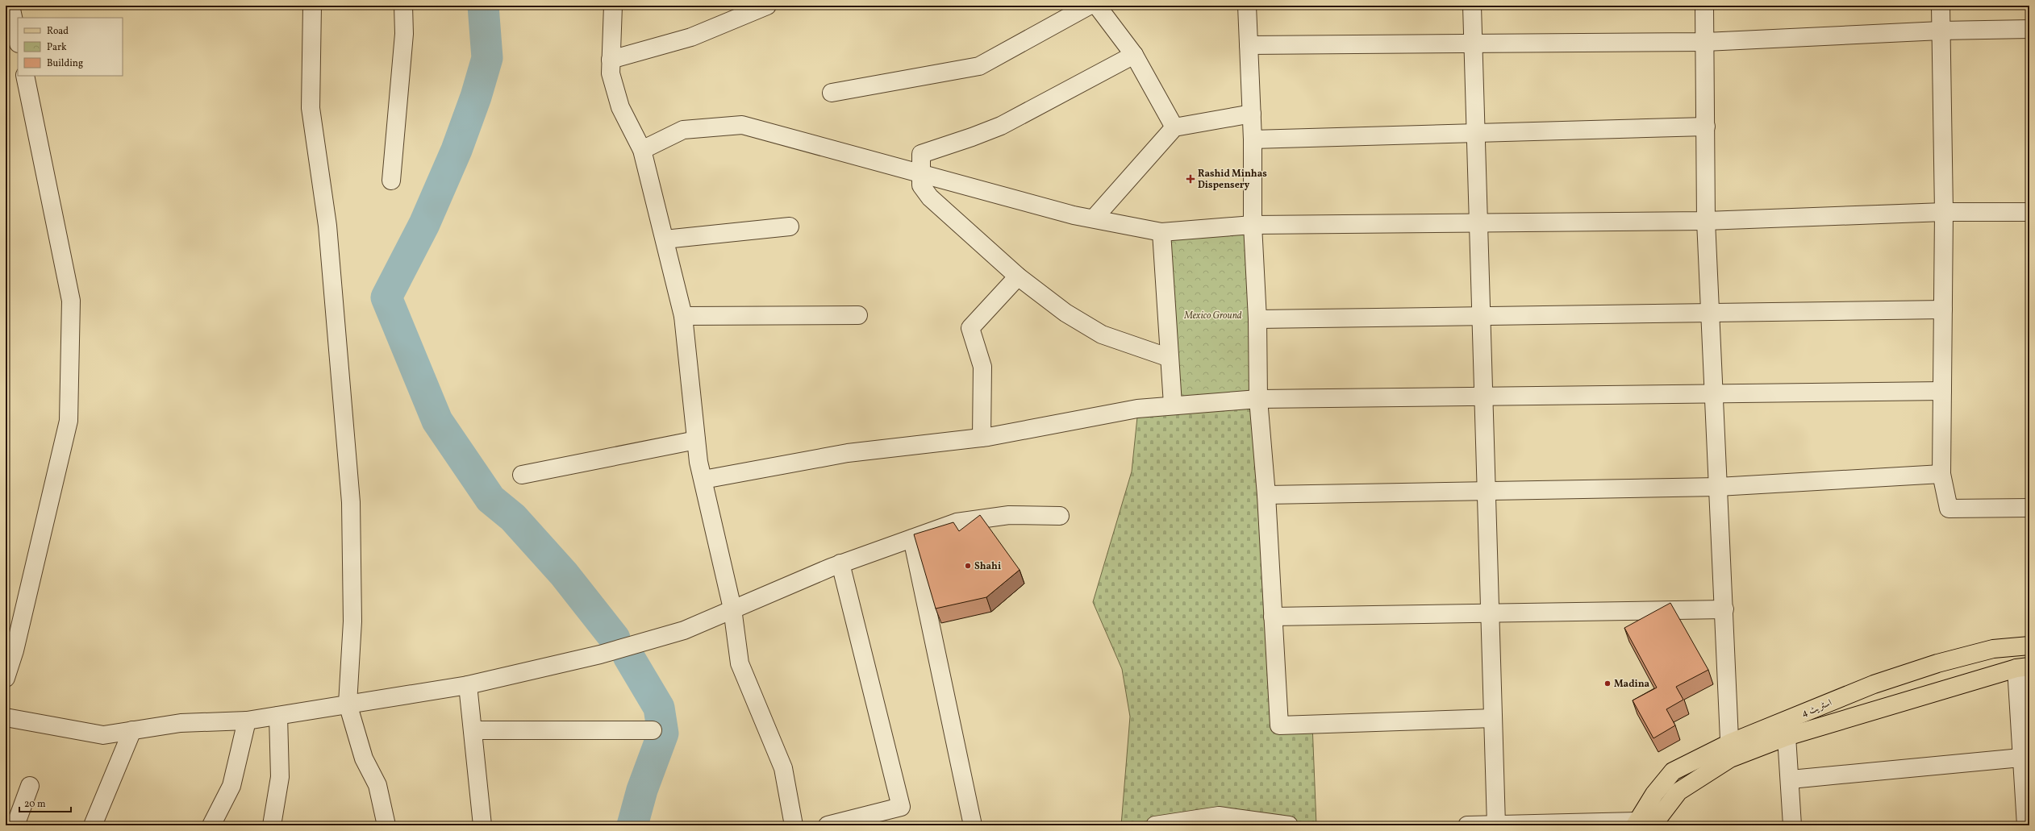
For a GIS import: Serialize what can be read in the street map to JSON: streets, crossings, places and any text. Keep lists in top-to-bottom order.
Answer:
{
  "streets": {
    "main road": ["اسٹریٹ 4"]
  },
  "parks": ["Mexico Ground"],
  "places": {
    "health": ["Rashid Minhas Dispensery"],
    "other": ["Shahi", "Madina"]
  },
  "legend": ["Road", "Park", "Building"],
  "scale_bar": "20 m"
}
